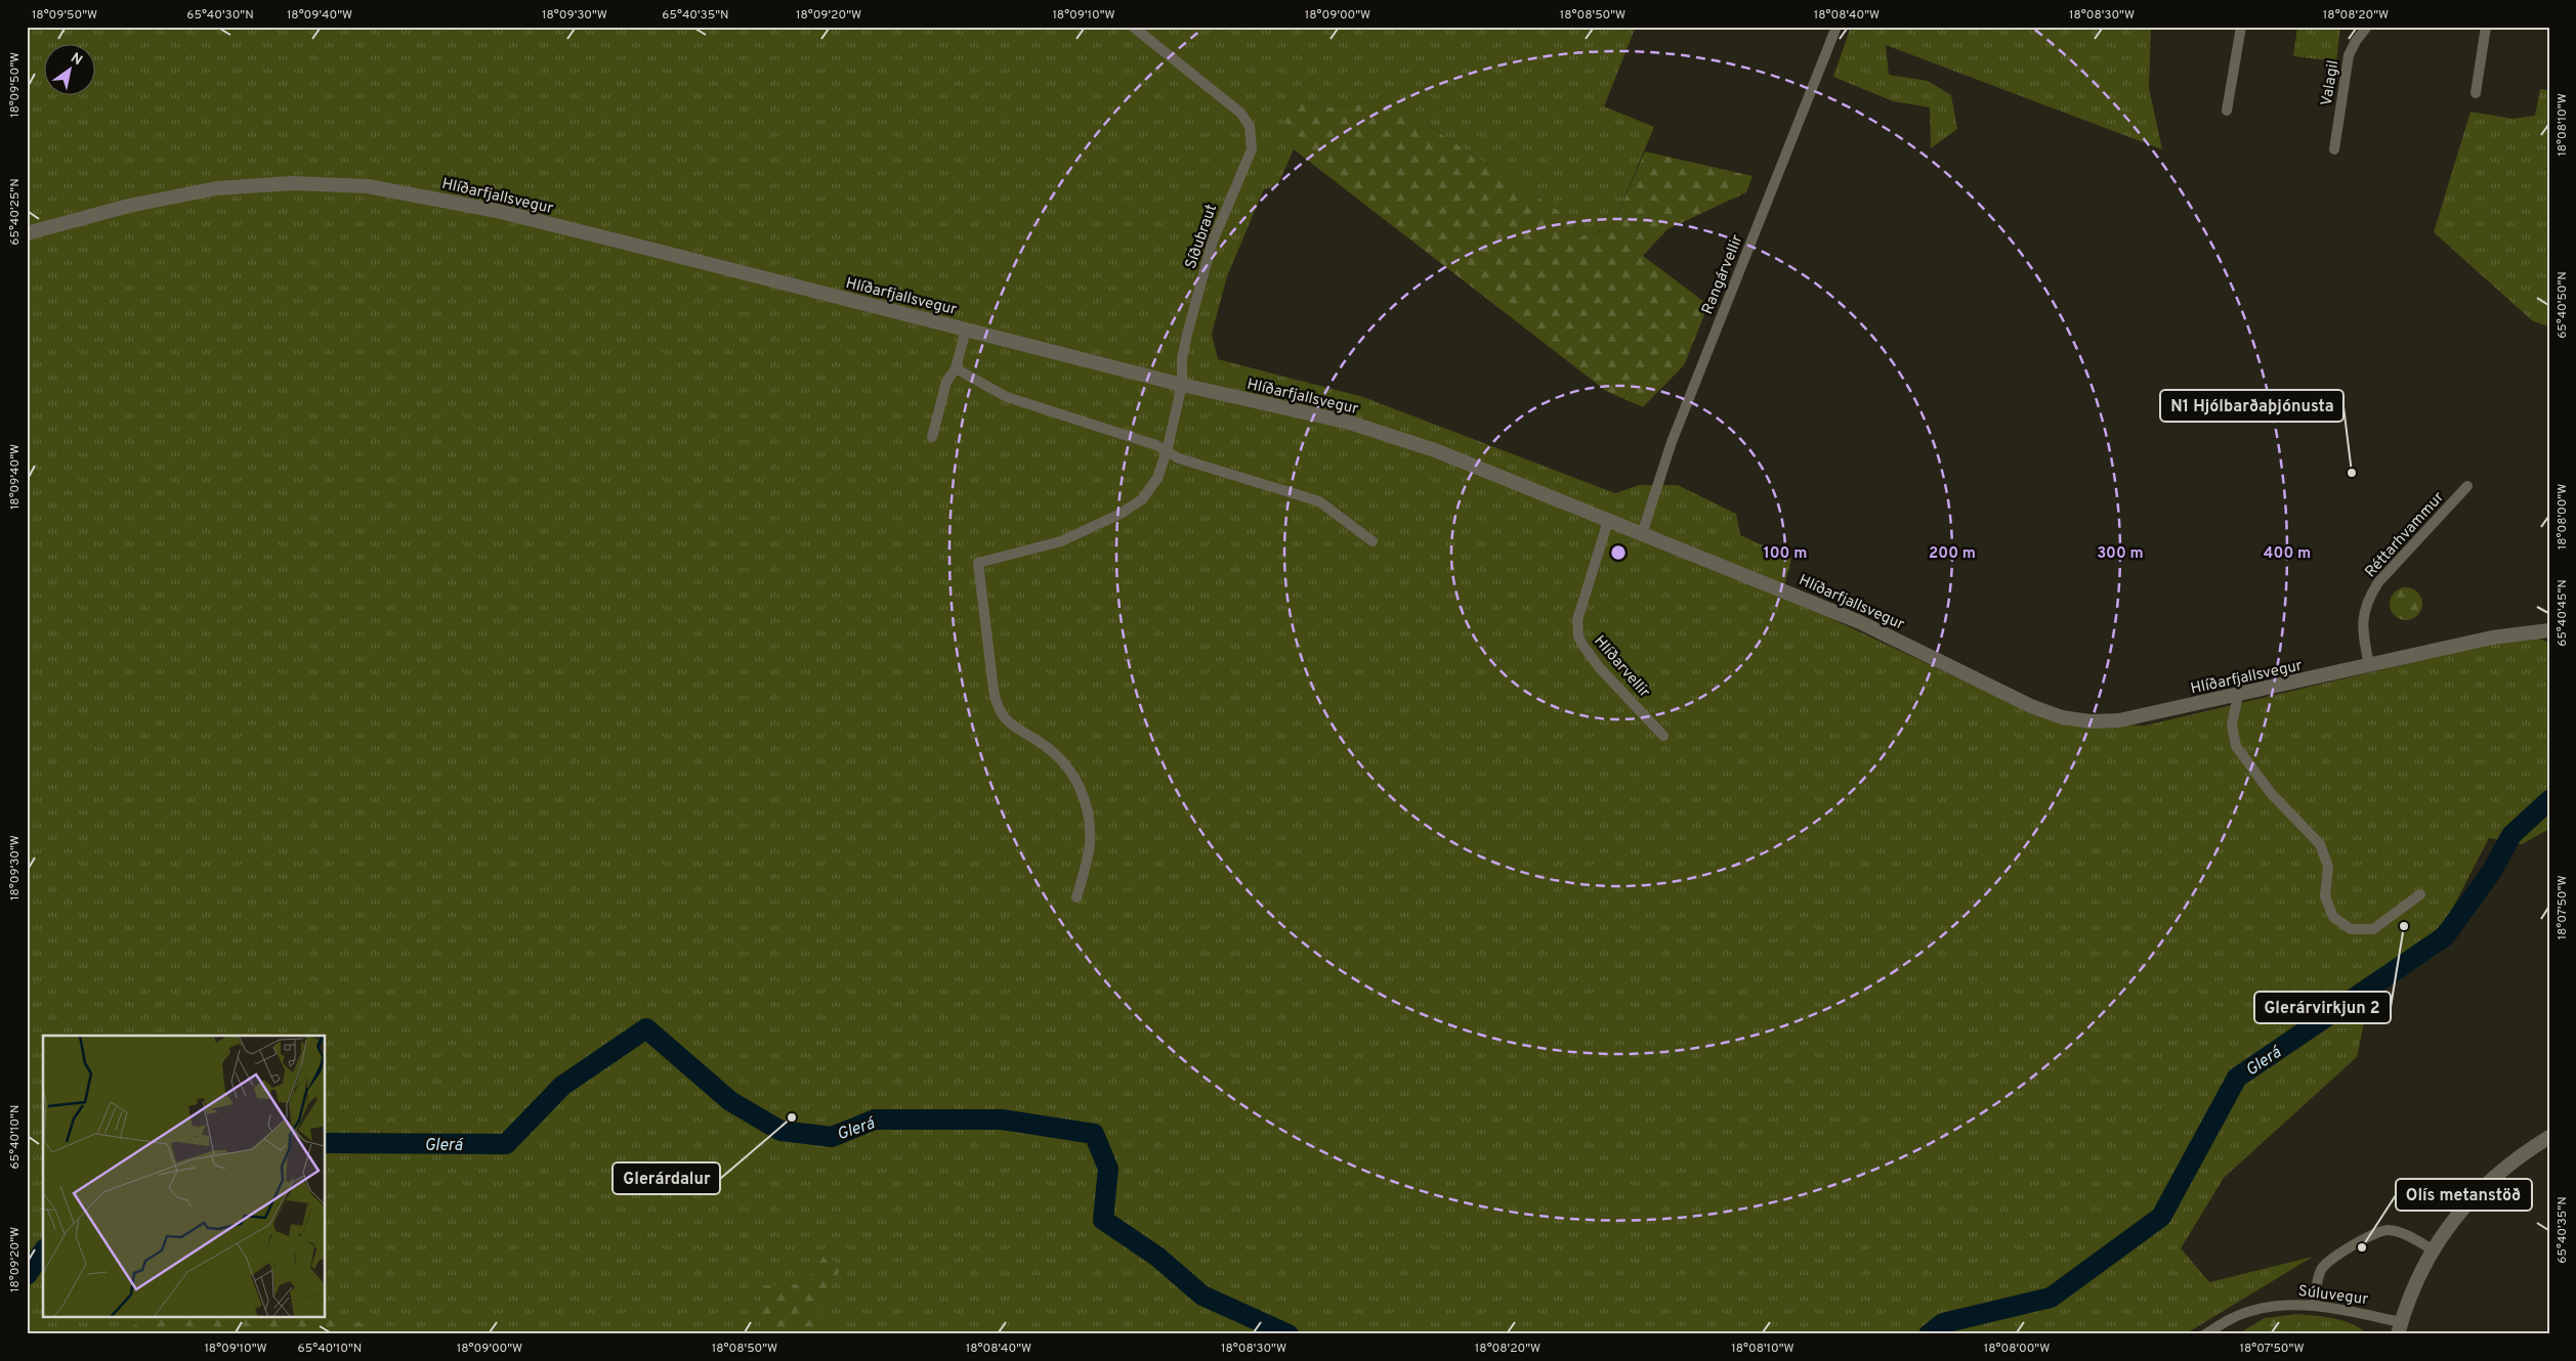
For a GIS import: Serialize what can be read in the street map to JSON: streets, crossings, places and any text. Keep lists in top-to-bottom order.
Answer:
{
  "streets": {
    "main road": ["Hlíðarfjallsvegur"],
    "street": [
      "Valagil",
      "Síðubraut",
      "Rangárvellir",
      "Réttarhvammur",
      "Hlíðarvellir",
      "Súluvegur"
    ]
  },
  "crossings": [
    ["Hlíðarfjallsvegur", "Síðubraut"],
    ["Hlíðarfjallsvegur", "Rangárvellir"],
    ["Hlíðarfjallsvegur", "Réttarhvammur"],
    ["Hlíðarfjallsvegur", "Hlíðarvellir"]
  ],
  "water": ["Glerá"],
  "places": [
    "N1 Hjólbarðaþjónusta",
    "Glerárvirkjun 2",
    "Glerárdalur",
    "Olís metanstöð"
  ],
  "north": "top right",
  "coordinates": [
    "18°09'50\"W",
    "65°40'30\"N",
    "18°09'40\"W",
    "18°09'30\"W",
    "65°40'35\"N",
    "18°09'20\"W",
    "18°09'10\"W",
    "18°09'00\"W",
    "18°08'50\"W",
    "18°08'40\"W",
    "18°08'30\"W",
    "18°08'20\"W",
    "18°08'10\"W",
    "65°40'25\"N",
    "65°40'50\"N",
    "18°08'00\"W",
    "65°40'45\"N",
    "18°07'50\"W",
    "65°40'10\"N"
  ],
  "rings": [
    "100 m",
    "200 m",
    "300 m",
    "400 m"
  ]
}
